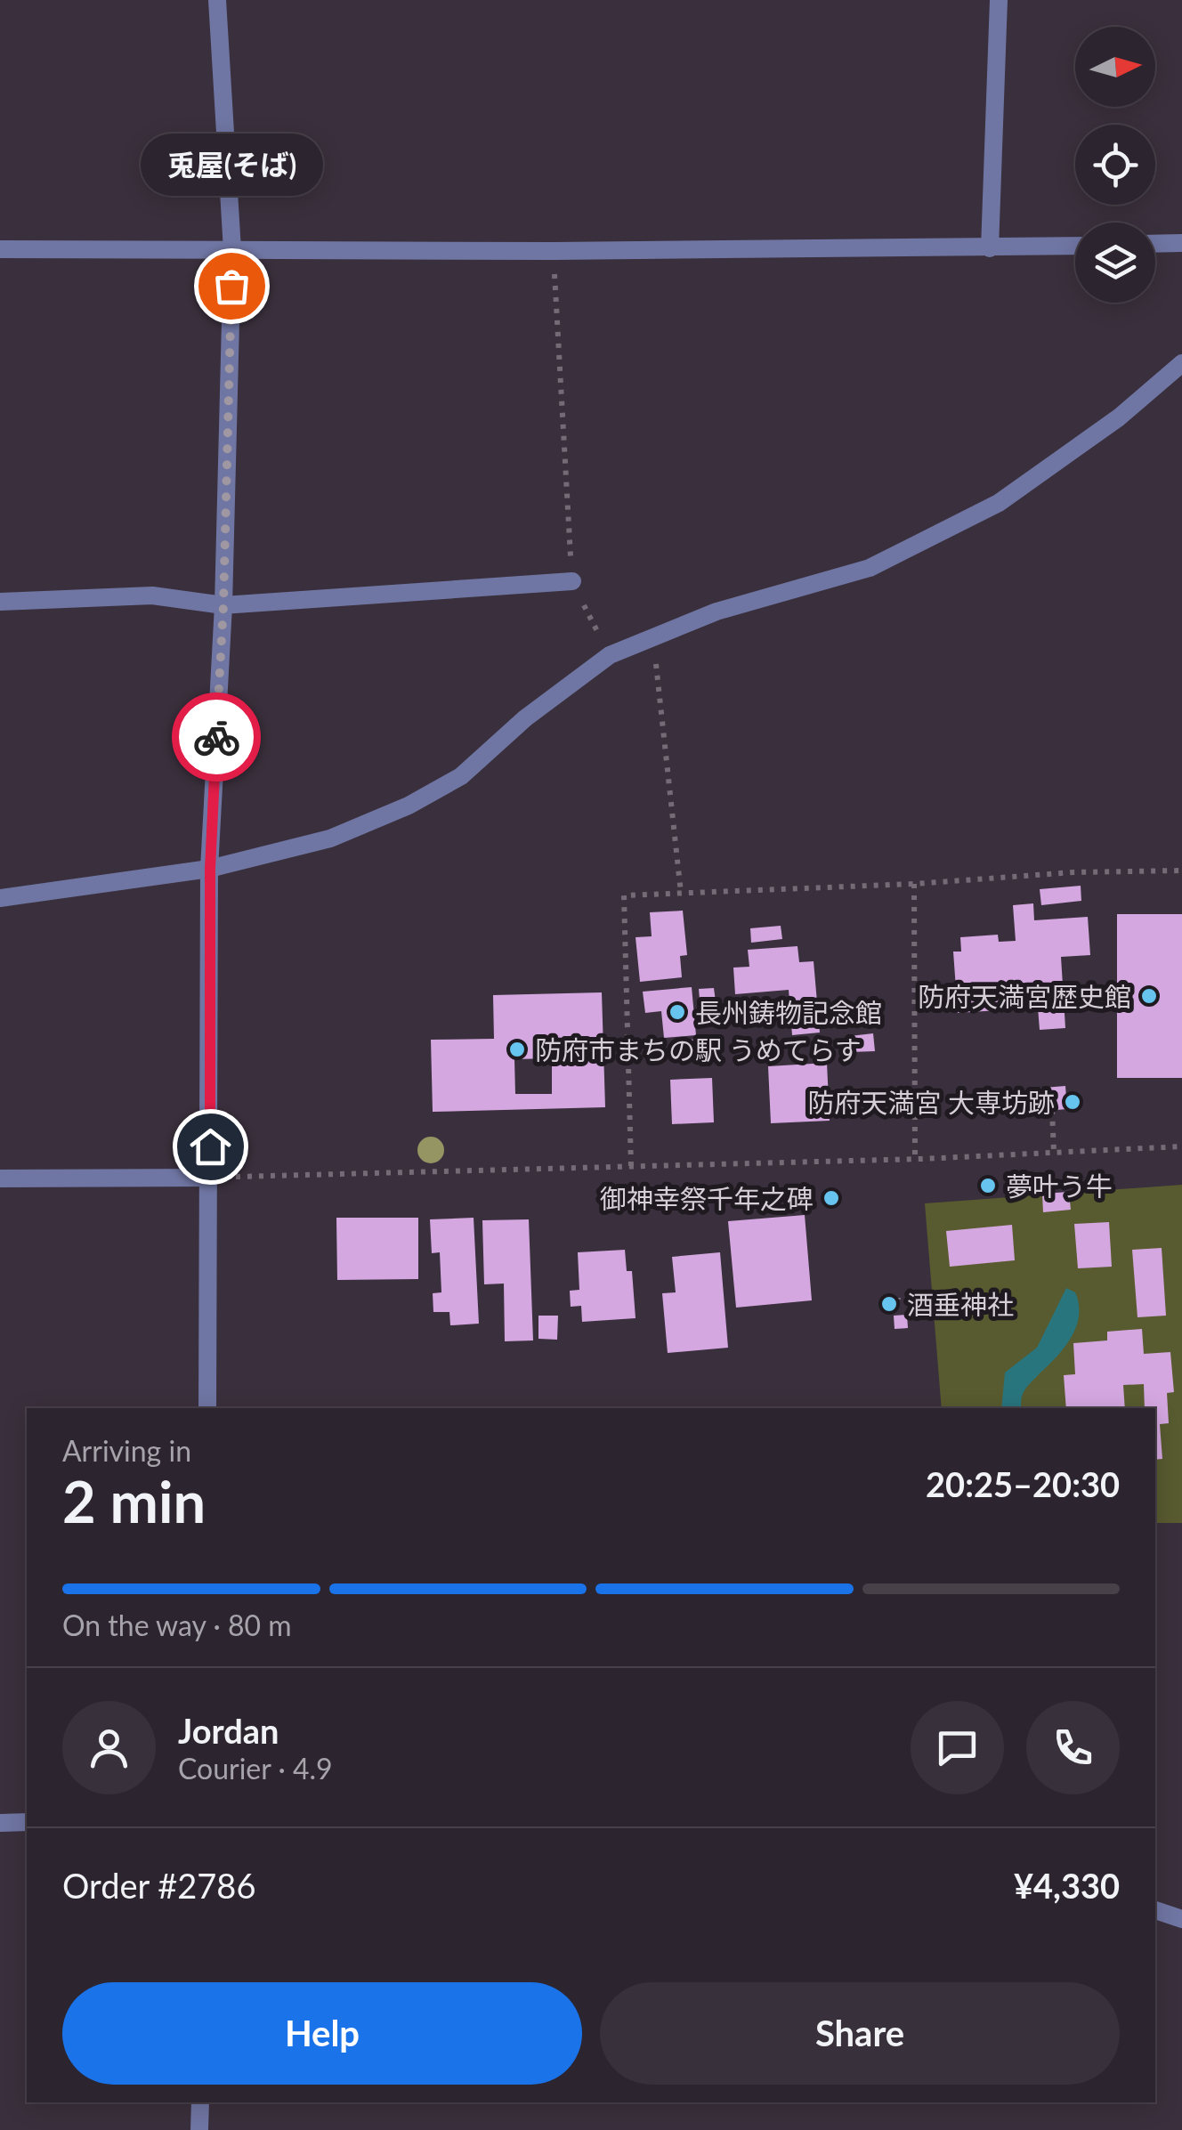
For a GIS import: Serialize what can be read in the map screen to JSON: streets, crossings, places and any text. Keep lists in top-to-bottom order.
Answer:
{
  "places": [
    "兎屋(そば)",
    "防府天満宮歴史館",
    "長州鋳物記念館",
    "防府市まちの駅 うめてらす",
    "防府天満宮 大専坊跡",
    "夢叶う牛",
    "御神幸祭千年之碑",
    "酒垂神社"
  ],
  "north": "right",
  "page": {
    "bubble": "兎屋(そば)",
    "heading": ["2 min", "Arriving in", "20:25–20:30"],
    "panel": [
      "Jordan",
      "Courier · 4.9",
      "Order #2786",
      "¥4,330"
    ],
    "bar": "On the way · 80 m",
    "buttons": ["Help", "Share"]
  }
}
